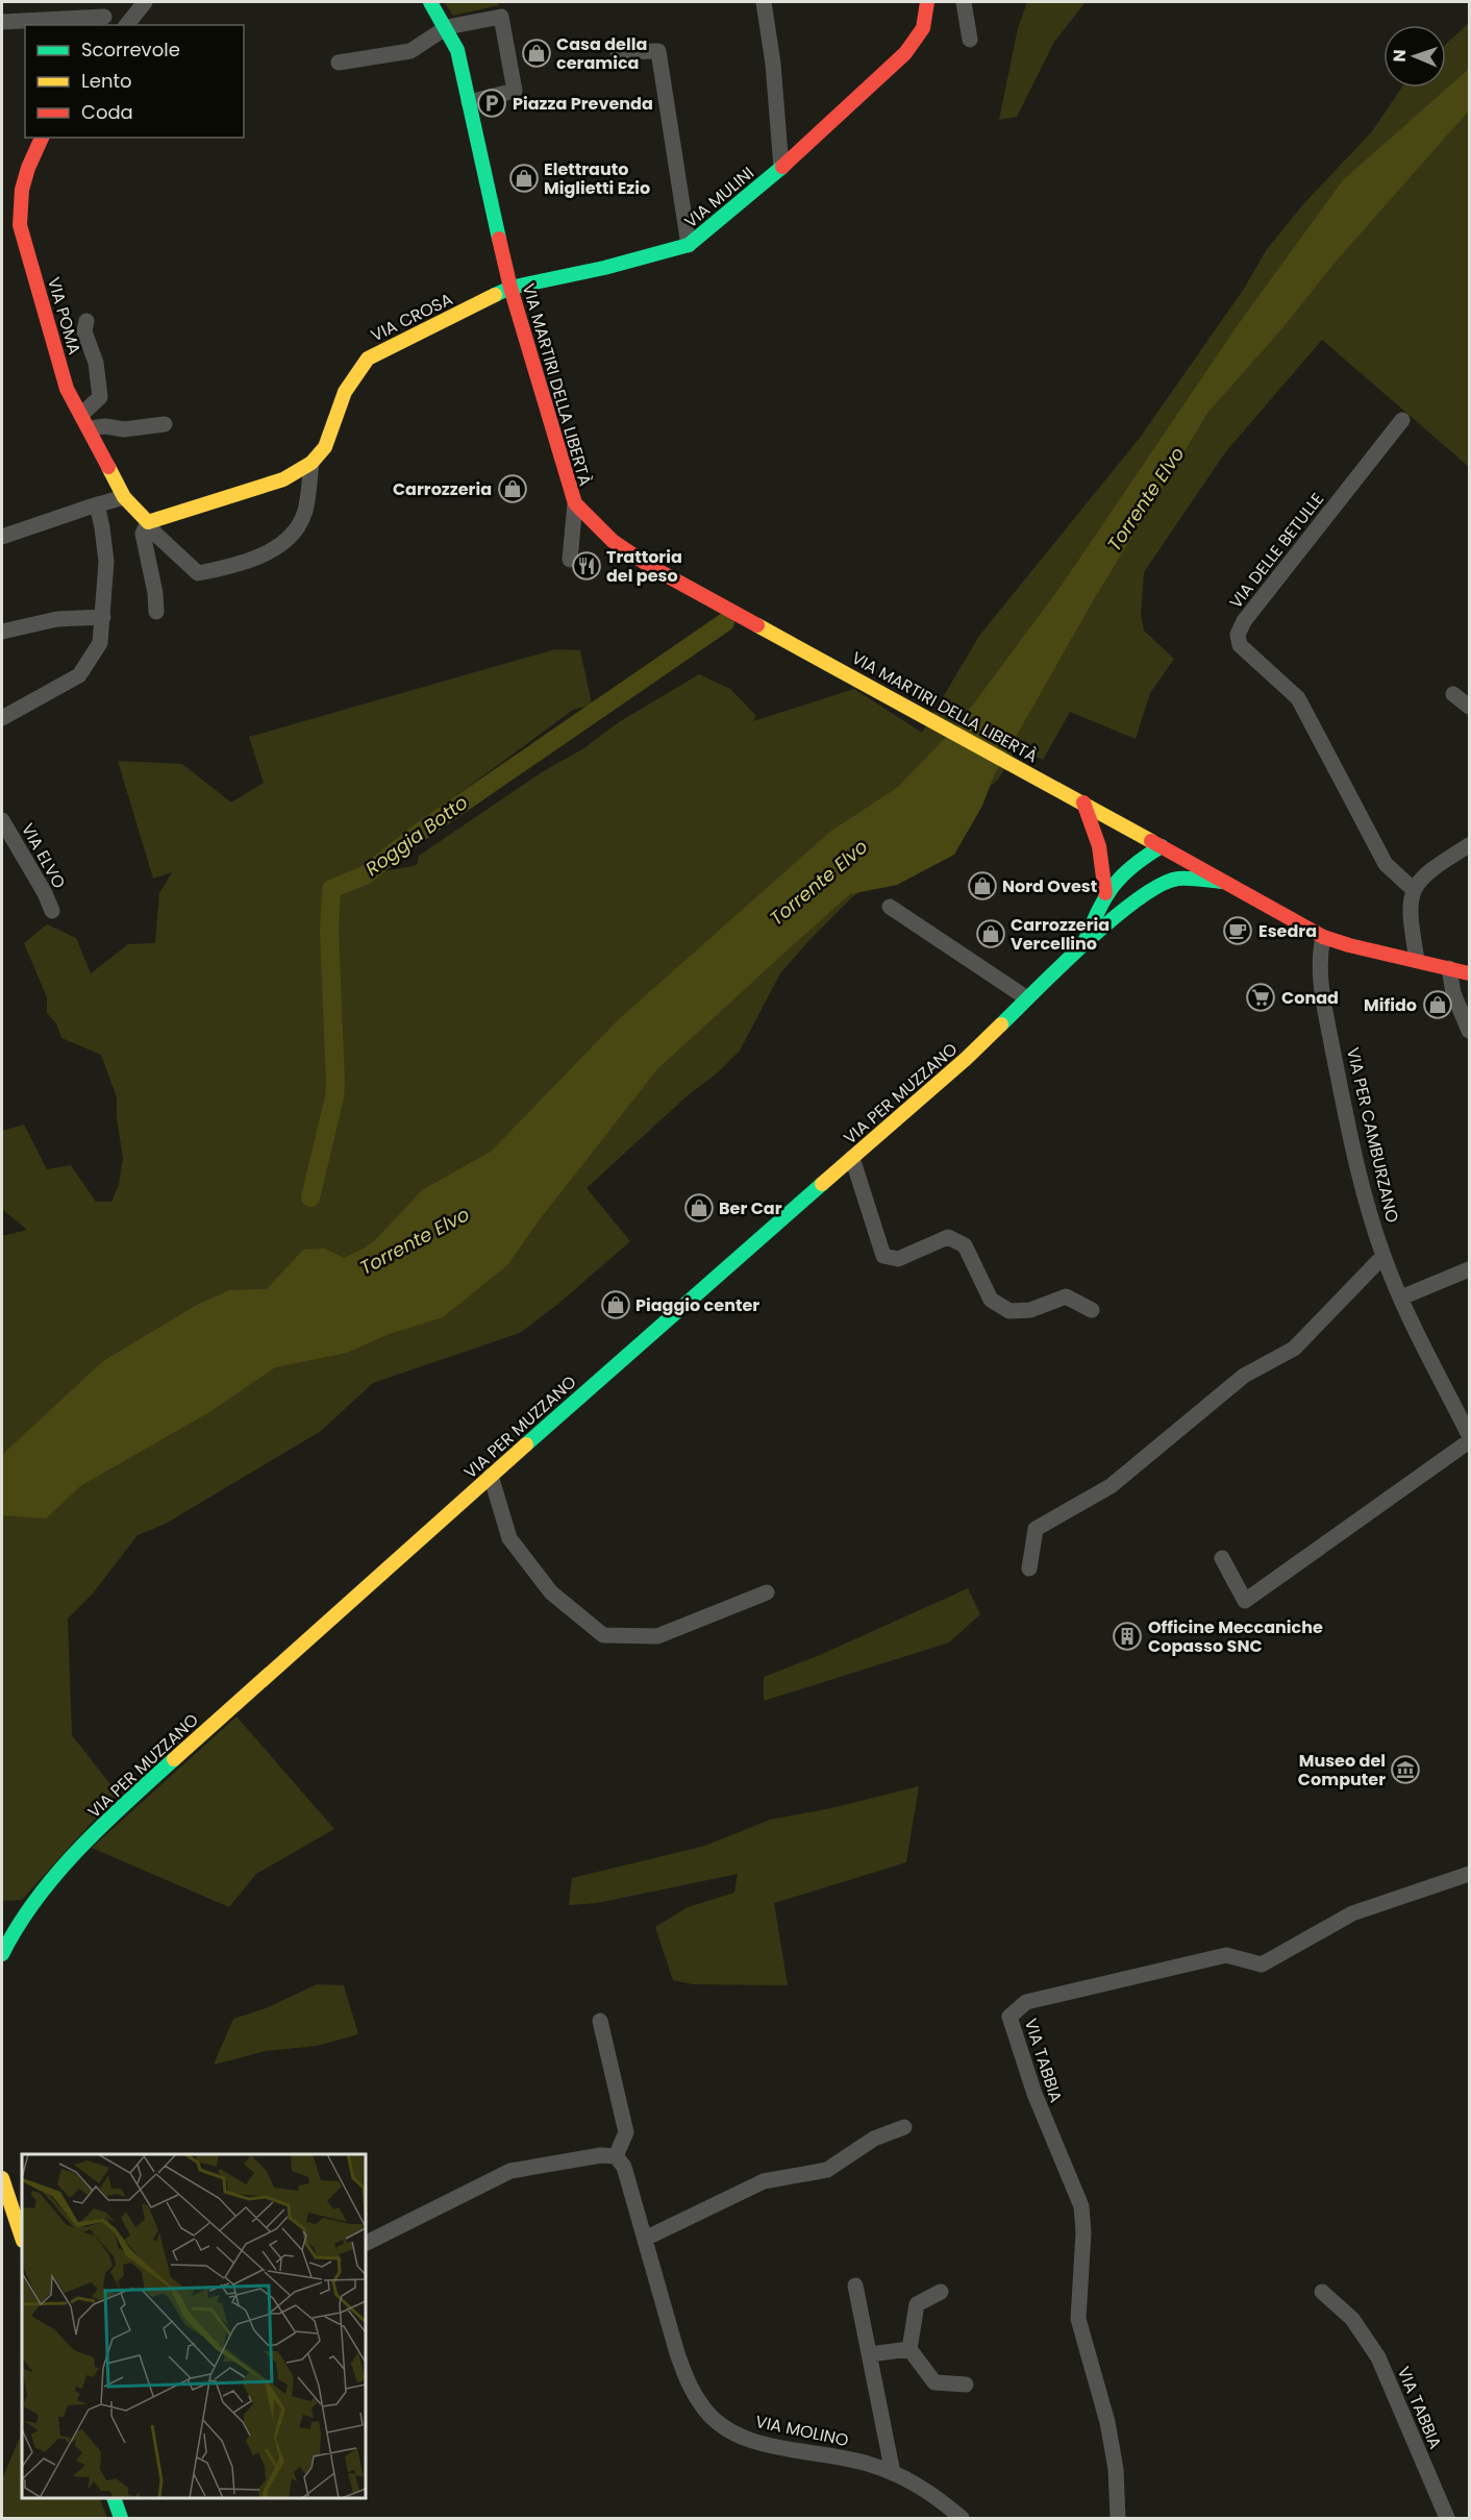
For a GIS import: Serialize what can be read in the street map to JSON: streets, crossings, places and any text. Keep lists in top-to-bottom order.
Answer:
{
  "streets": {
    "street": [
      "VIA MULINI",
      "VIA POMA",
      "VIA CROSA",
      "VIA MARTIRI DELLA LIBERTÀ",
      "VIA DELLE BETULLE",
      "VIA ELVO",
      "VIA PER MUZZANO",
      "VIA PER CAMBURZANO",
      "VIA TABBIA",
      "VIA MOLINO"
    ]
  },
  "crossings": [
    ["VIA MULINI", "VIA CROSA"],
    ["VIA MULINI", "VIA MARTIRI DELLA LIBERTÀ"],
    ["VIA POMA", "VIA CROSA"],
    ["VIA CROSA", "VIA MARTIRI DELLA LIBERTÀ"],
    ["VIA MARTIRI DELLA LIBERTÀ", "VIA PER MUZZANO"]
  ],
  "water": ["Torrente Elvo", "Roggia Botto"],
  "places": {
    "shop": [
      "Casa della ceramica",
      "Elettrauto Miglietti Ezio",
      "Carrozzeria",
      "Nord Ovest",
      "Carrozzeria Vercellino",
      "Mifido",
      "Ber Car",
      "Piaggio center"
    ],
    "parking": ["Piazza Prevenda"],
    "restaurant": ["Trattoria del peso"],
    "cafe": ["Esedra"],
    "supermarket": ["Conad"],
    "building": ["Officine Meccaniche Copasso SNC"],
    "museum": ["Museo del Computer"]
  },
  "legend": ["Scorrevole", "Lento", "Coda"],
  "north": "left"
}
